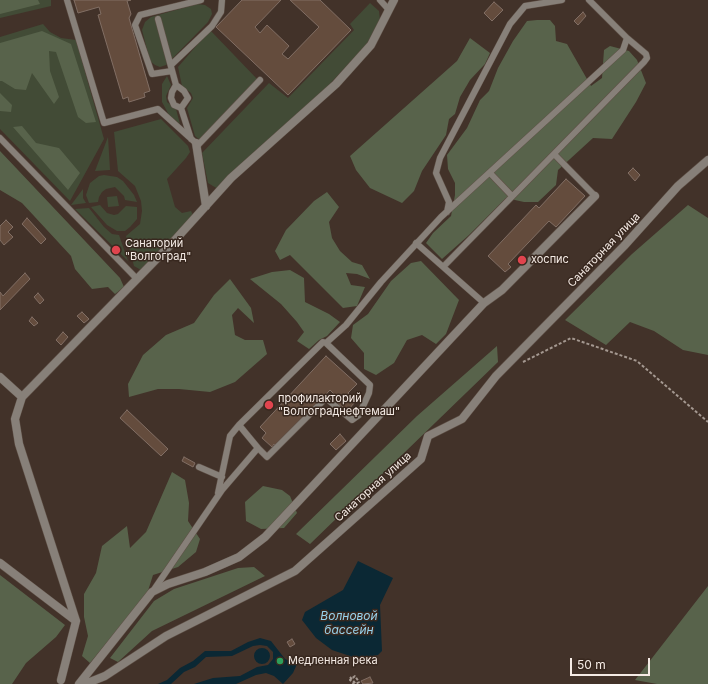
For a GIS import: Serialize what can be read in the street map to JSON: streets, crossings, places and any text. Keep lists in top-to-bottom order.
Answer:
{
  "streets": {
    "street": ["Санаторная улица"]
  },
  "water": ["Волновой бассейн"],
  "places": [
    "Санаторий \"Волгоград\"",
    "хоспис",
    "профилакторий \"Волгограднефтемаш\"",
    "Медленная река"
  ],
  "scale_bar": "50 m"
}
